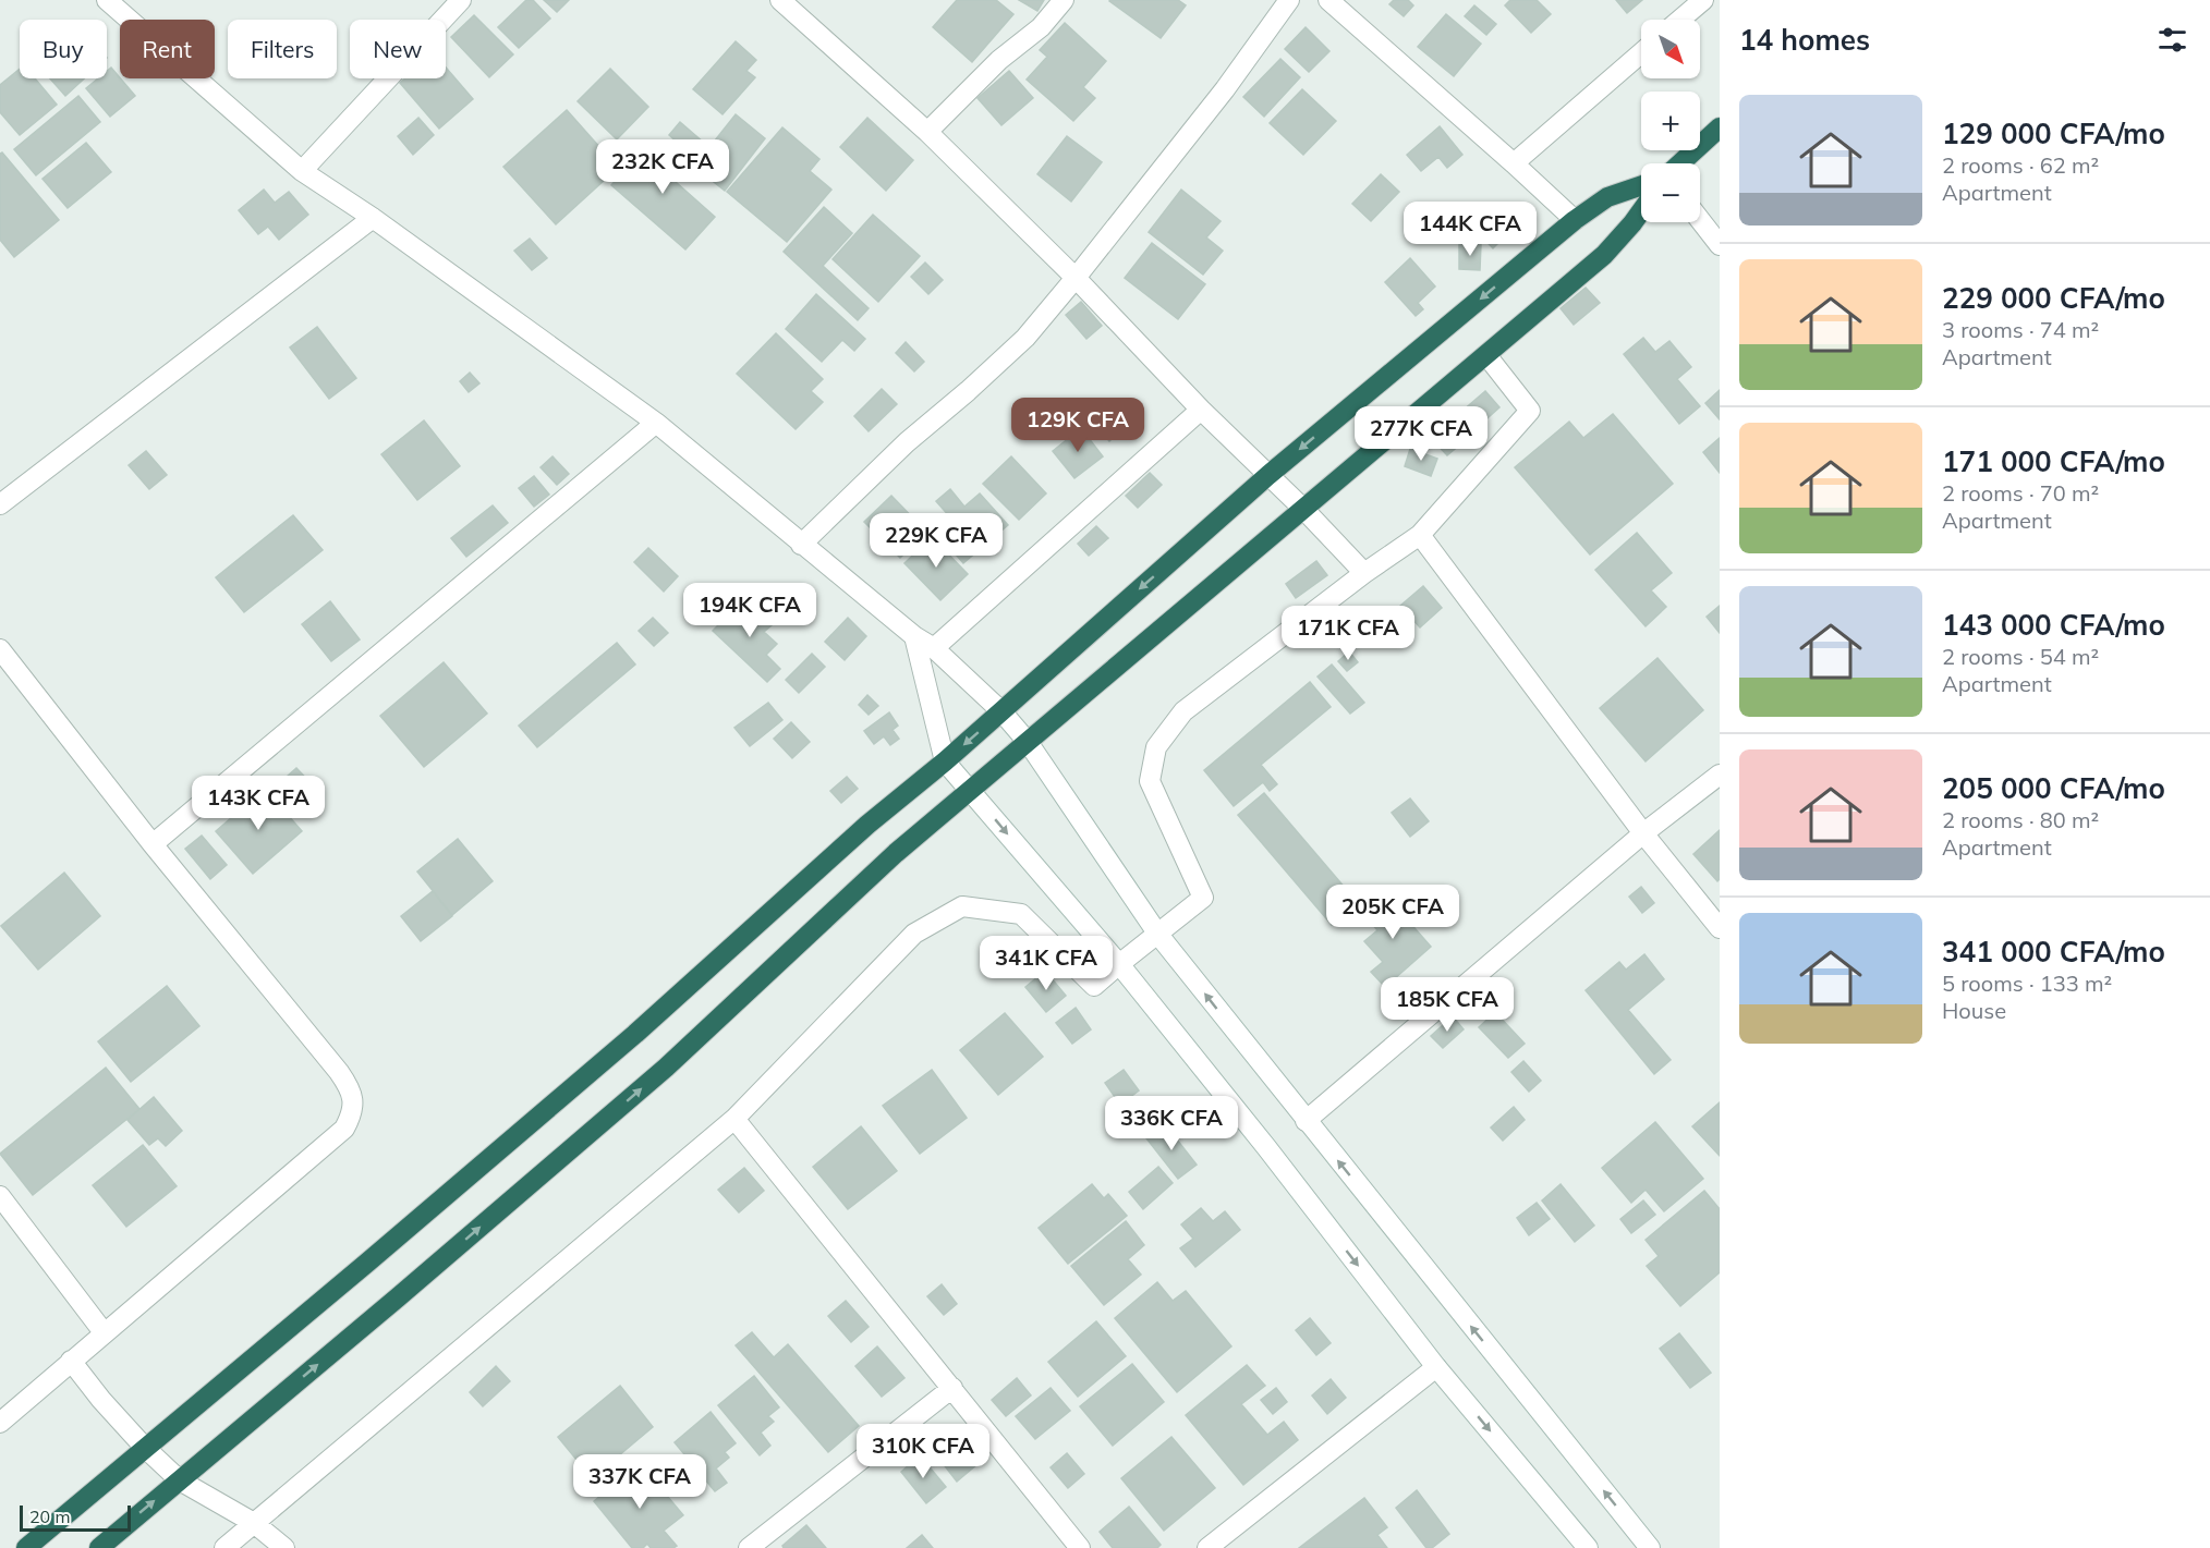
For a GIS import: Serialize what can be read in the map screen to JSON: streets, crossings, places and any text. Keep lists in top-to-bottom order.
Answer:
{
  "scale_bar": "20 m",
  "north": "bottom right",
  "page": {
    "heading": "14 homes",
    "map_buttons": ["+", "−"],
    "chip": [
      "Buy",
      "Rent",
      "Filters",
      "New"
    ],
    "list": [
      {
        "name": "129 000 CFA/mo",
        "note": "2 rooms · 62 m² · Apartment"
      },
      {
        "name": "229 000 CFA/mo",
        "note": "3 rooms · 74 m² · Apartment"
      },
      {
        "name": "171 000 CFA/mo",
        "note": "2 rooms · 70 m² · Apartment"
      },
      {
        "name": "143 000 CFA/mo",
        "note": "2 rooms · 54 m² · Apartment"
      },
      {
        "name": "205 000 CFA/mo",
        "note": "2 rooms · 80 m² · Apartment"
      },
      {
        "name": "341 000 CFA/mo",
        "note": "5 rooms · 133 m² · House"
      }
    ],
    "price": [
      "232K CFA",
      "144K CFA",
      "129K CFA",
      "277K CFA",
      "229K CFA",
      "194K CFA",
      "171K CFA",
      "143K CFA",
      "205K CFA",
      "341K CFA",
      "185K CFA",
      "336K CFA",
      "310K CFA",
      "337K CFA"
    ],
    "scale": "20 m"
  }
}
